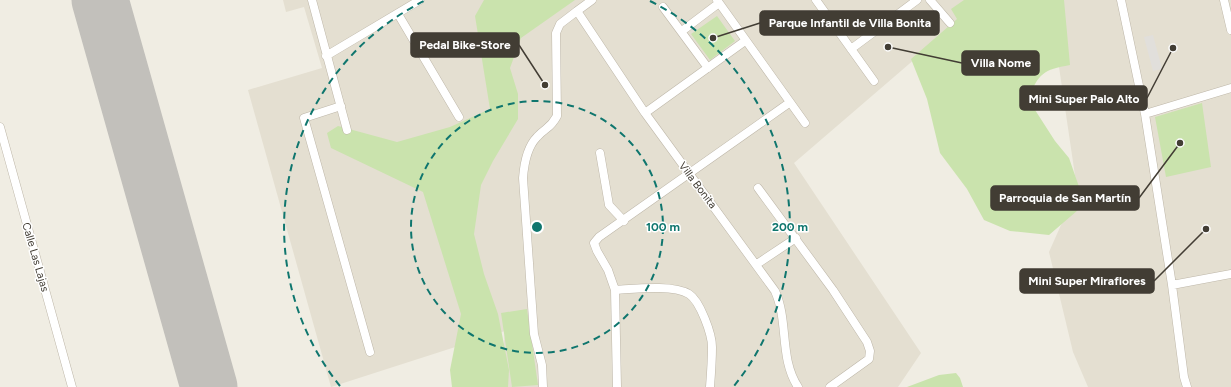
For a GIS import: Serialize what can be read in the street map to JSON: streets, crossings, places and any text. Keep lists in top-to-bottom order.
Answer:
{
  "streets": {
    "street": ["Villa Bonita", "Calle Las Lajas"]
  },
  "places": [
    "Parque Infantil de Villa Bonita",
    "Villa Nome",
    "Mini Super Palo Alto",
    "Pedal Bike-Store",
    "Parroquia de San Martín",
    "Mini Super Miraflores"
  ],
  "rings": ["100 m", "200 m"]
}
